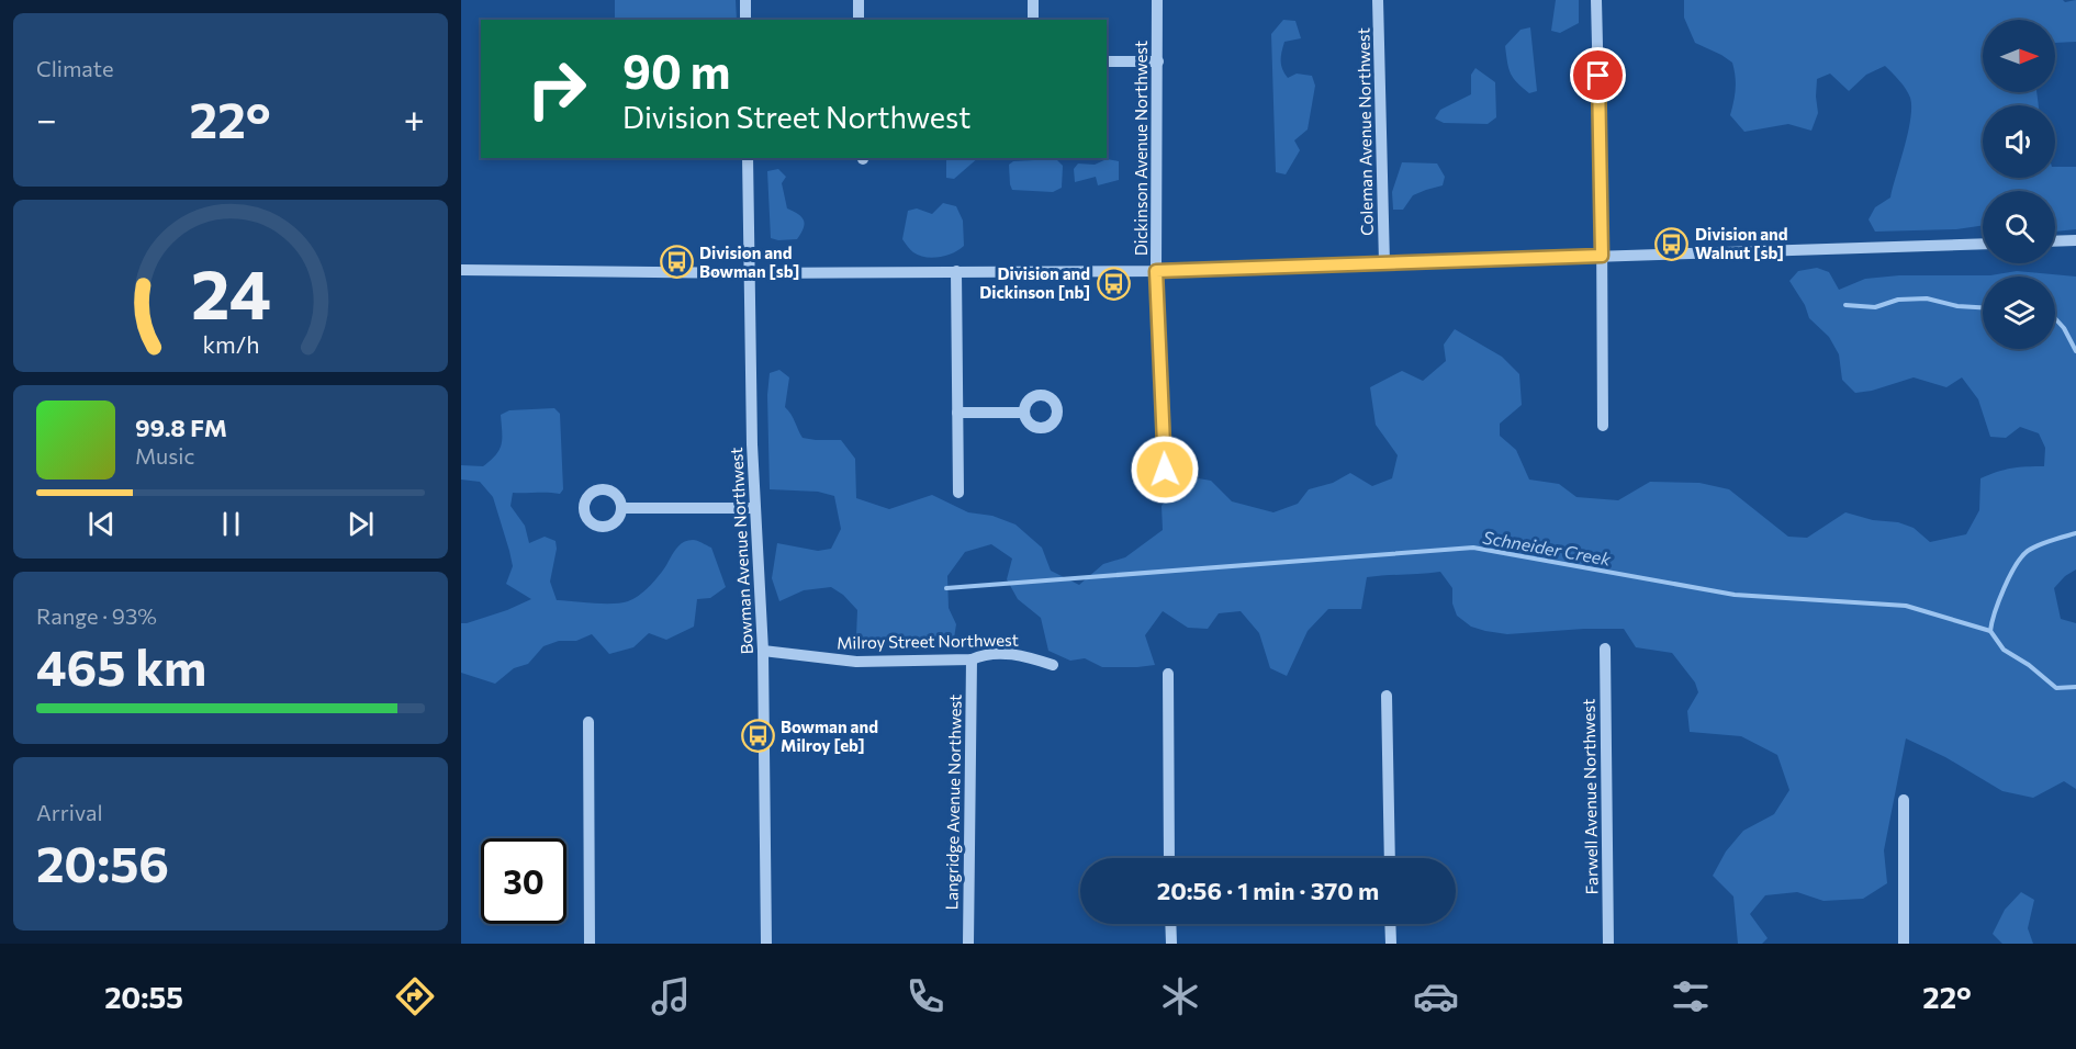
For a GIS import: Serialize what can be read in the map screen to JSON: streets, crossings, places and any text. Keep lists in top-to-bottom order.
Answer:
{
  "streets": {
    "street": [
      "Coleman Avenue Northwest",
      "Dickinson Avenue Northwest",
      "Bowman Avenue Northwest",
      "Milroy Street Northwest",
      "Farwell Avenue Northwest",
      "Langridge Avenue Northwest"
    ]
  },
  "crossings": [
    ["Bowman Avenue Northwest", "Milroy Street Northwest"],
    ["Milroy Street Northwest", "Langridge Avenue Northwest"]
  ],
  "water": ["Schneider Creek"],
  "places": {
    "bus stop": [
      "Division and Walnut [sb]",
      "Division and Bowman [sb]",
      "Division and Dickinson [nb]",
      "Bowman and Milroy [eb]"
    ]
  },
  "north": "right",
  "page": {
    "tile": [
      "Climate",
      ["Range · 93%", "465 km"],
      ["Arrival", "20:56"]
    ],
    "turn": ["90 m", "Division Street Northwest"],
    "heat": ["−", "22°", "+"],
    "song": ["99.8 FM", "Music"],
    "limit": "30",
    "trip": "20:56 · 1 min · 370 m",
    "tabs": ["20:55", "22°"],
    "gauge": ["24", "km/h"]
  }
}
